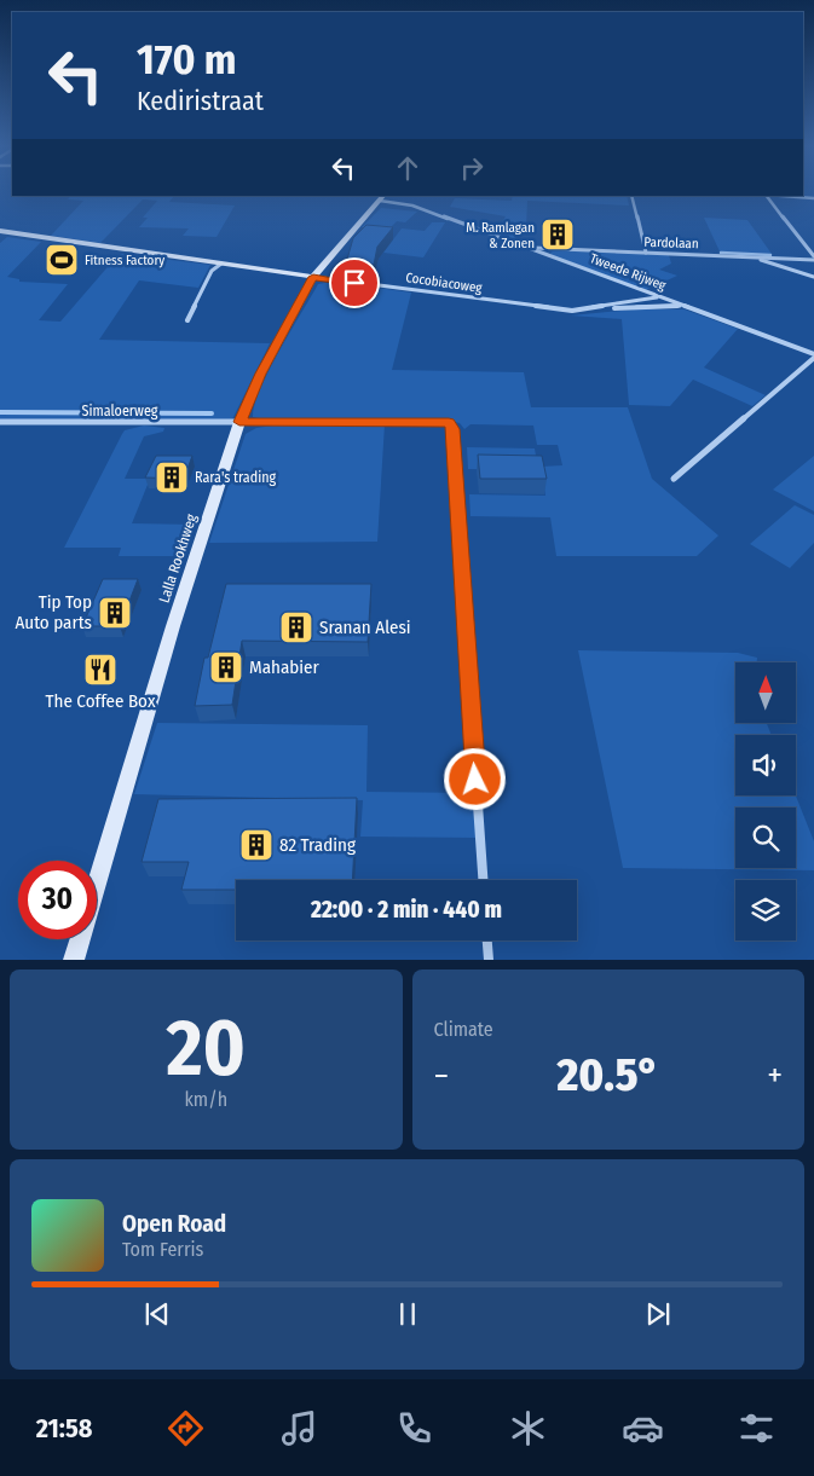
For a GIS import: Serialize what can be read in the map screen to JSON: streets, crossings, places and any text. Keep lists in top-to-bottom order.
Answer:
{
  "streets": {
    "street": [
      "Pardolaan",
      "Tweede Rijweg",
      "Cocobiacoweg",
      "Simaloerweg",
      "Lalla Rookhweg"
    ]
  },
  "crossings": [
    ["Pardolaan", "Tweede Rijweg"],
    ["Tweede Rijweg", "Cocobiacoweg"],
    ["Tweede Rijweg", "Lalla Rookhweg"],
    ["Cocobiacoweg", "Lalla Rookhweg"],
    ["Simaloerweg", "Lalla Rookhweg"]
  ],
  "places": {
    "building": [
      "M. Ramlagan & Zonen",
      "Rara's trading",
      "Tip Top Auto parts",
      "Sranan Alesi",
      "Mahabier",
      "82 Trading"
    ],
    "sports": ["Fitness Factory"],
    "restaurant": ["The Coffee Box"]
  },
  "north": "top",
  "page": {
    "turn": ["170 m", "Kediristraat"],
    "limit": "30",
    "trip": "22:00 · 2 min · 440 m",
    "tile": [
      ["20", "km/h"],
      "Climate"
    ],
    "heat": ["−", "20.5°", "+"],
    "song": ["Open Road", "Tom Ferris"],
    "tabs": "21:58"
  }
}
